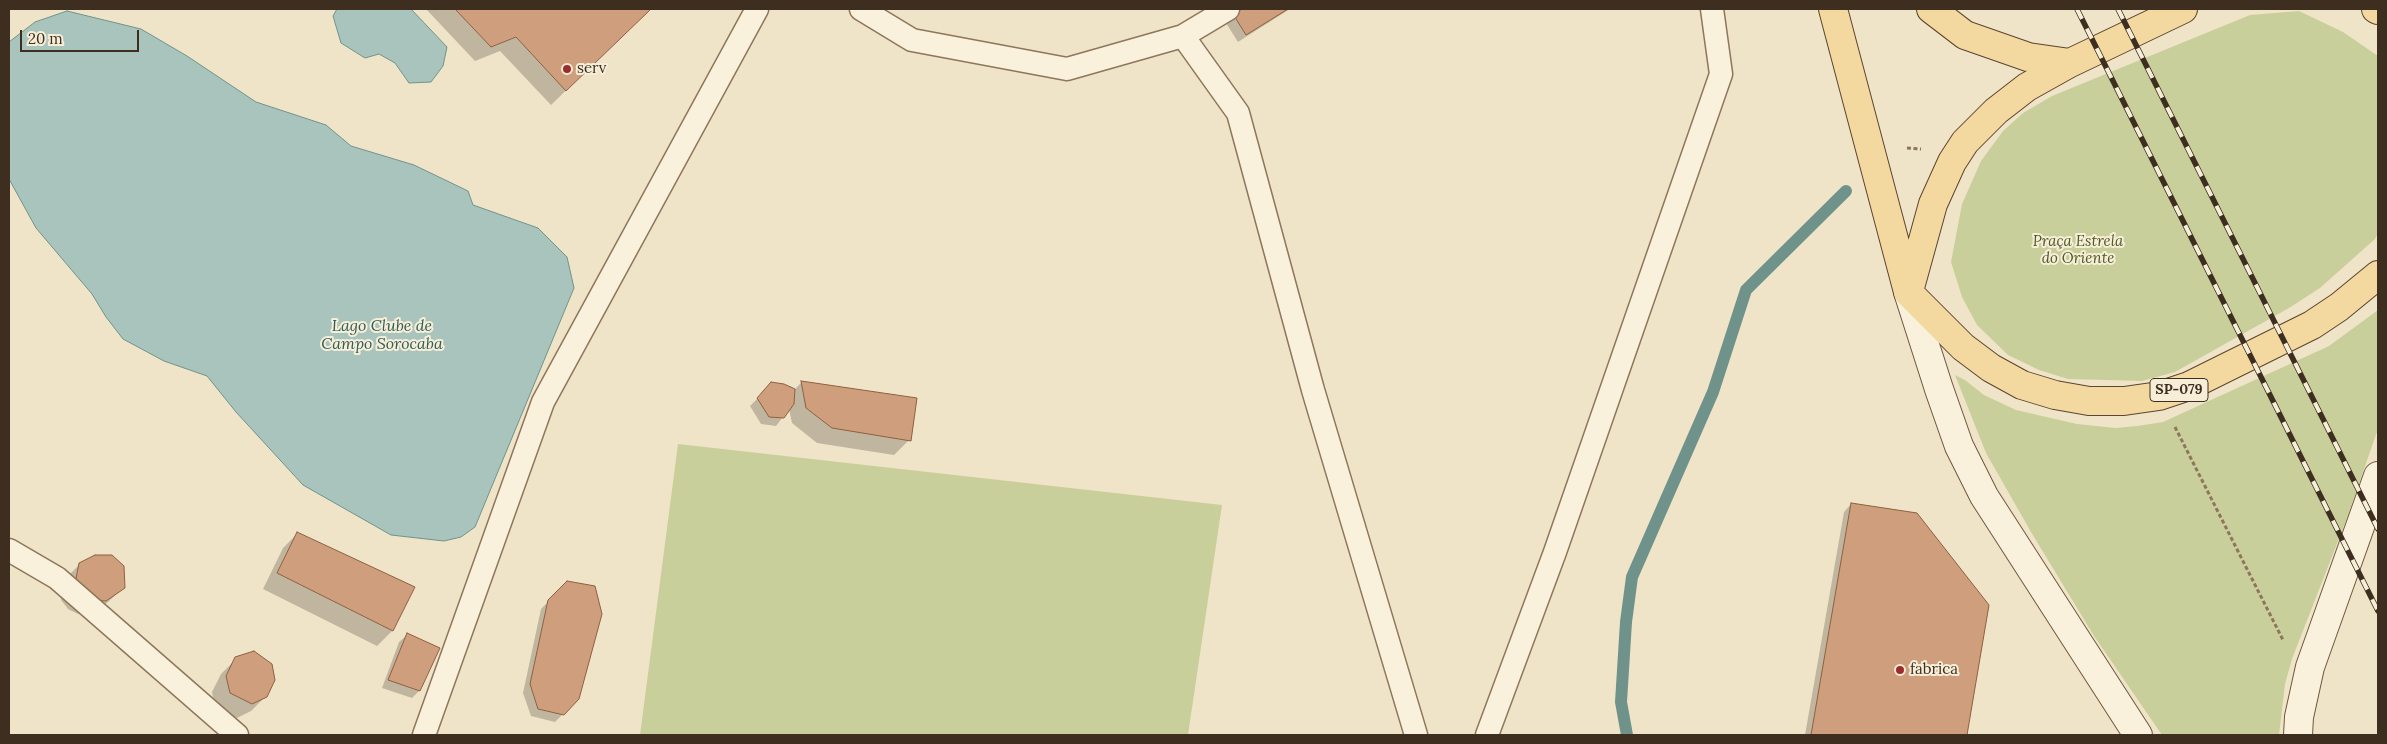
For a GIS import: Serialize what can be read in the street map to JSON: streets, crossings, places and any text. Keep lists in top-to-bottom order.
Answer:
{
  "streets": {
    "main road": ["SP-079"]
  },
  "water": ["Lago Clube de Campo Sorocaba"],
  "parks": ["Praça Estrela do Oriente"],
  "places": ["serv", "fabrica"],
  "scale_bar": "20 m"
}
